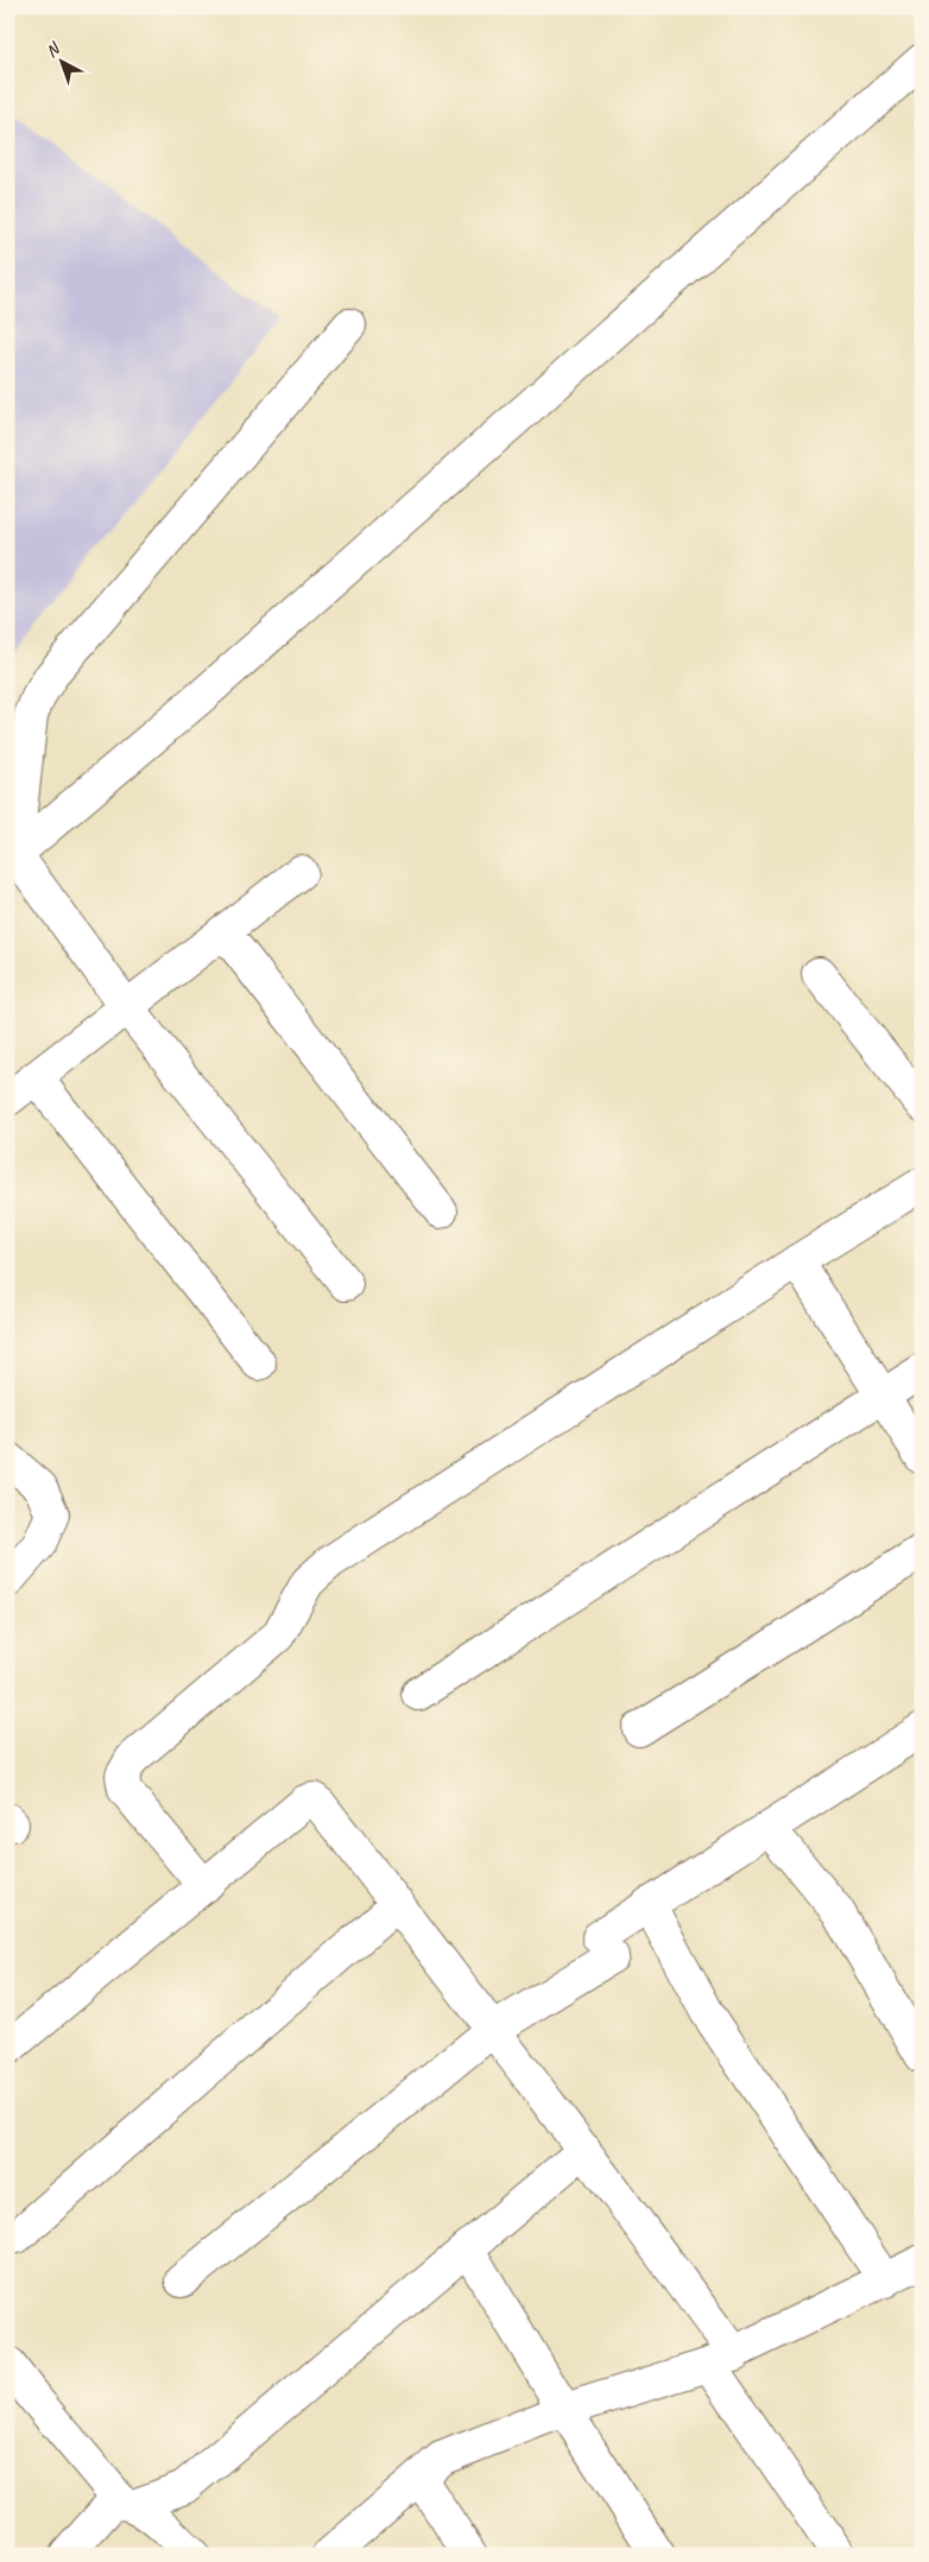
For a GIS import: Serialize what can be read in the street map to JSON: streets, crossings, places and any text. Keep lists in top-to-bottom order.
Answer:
{
  "north": "top left"
}
